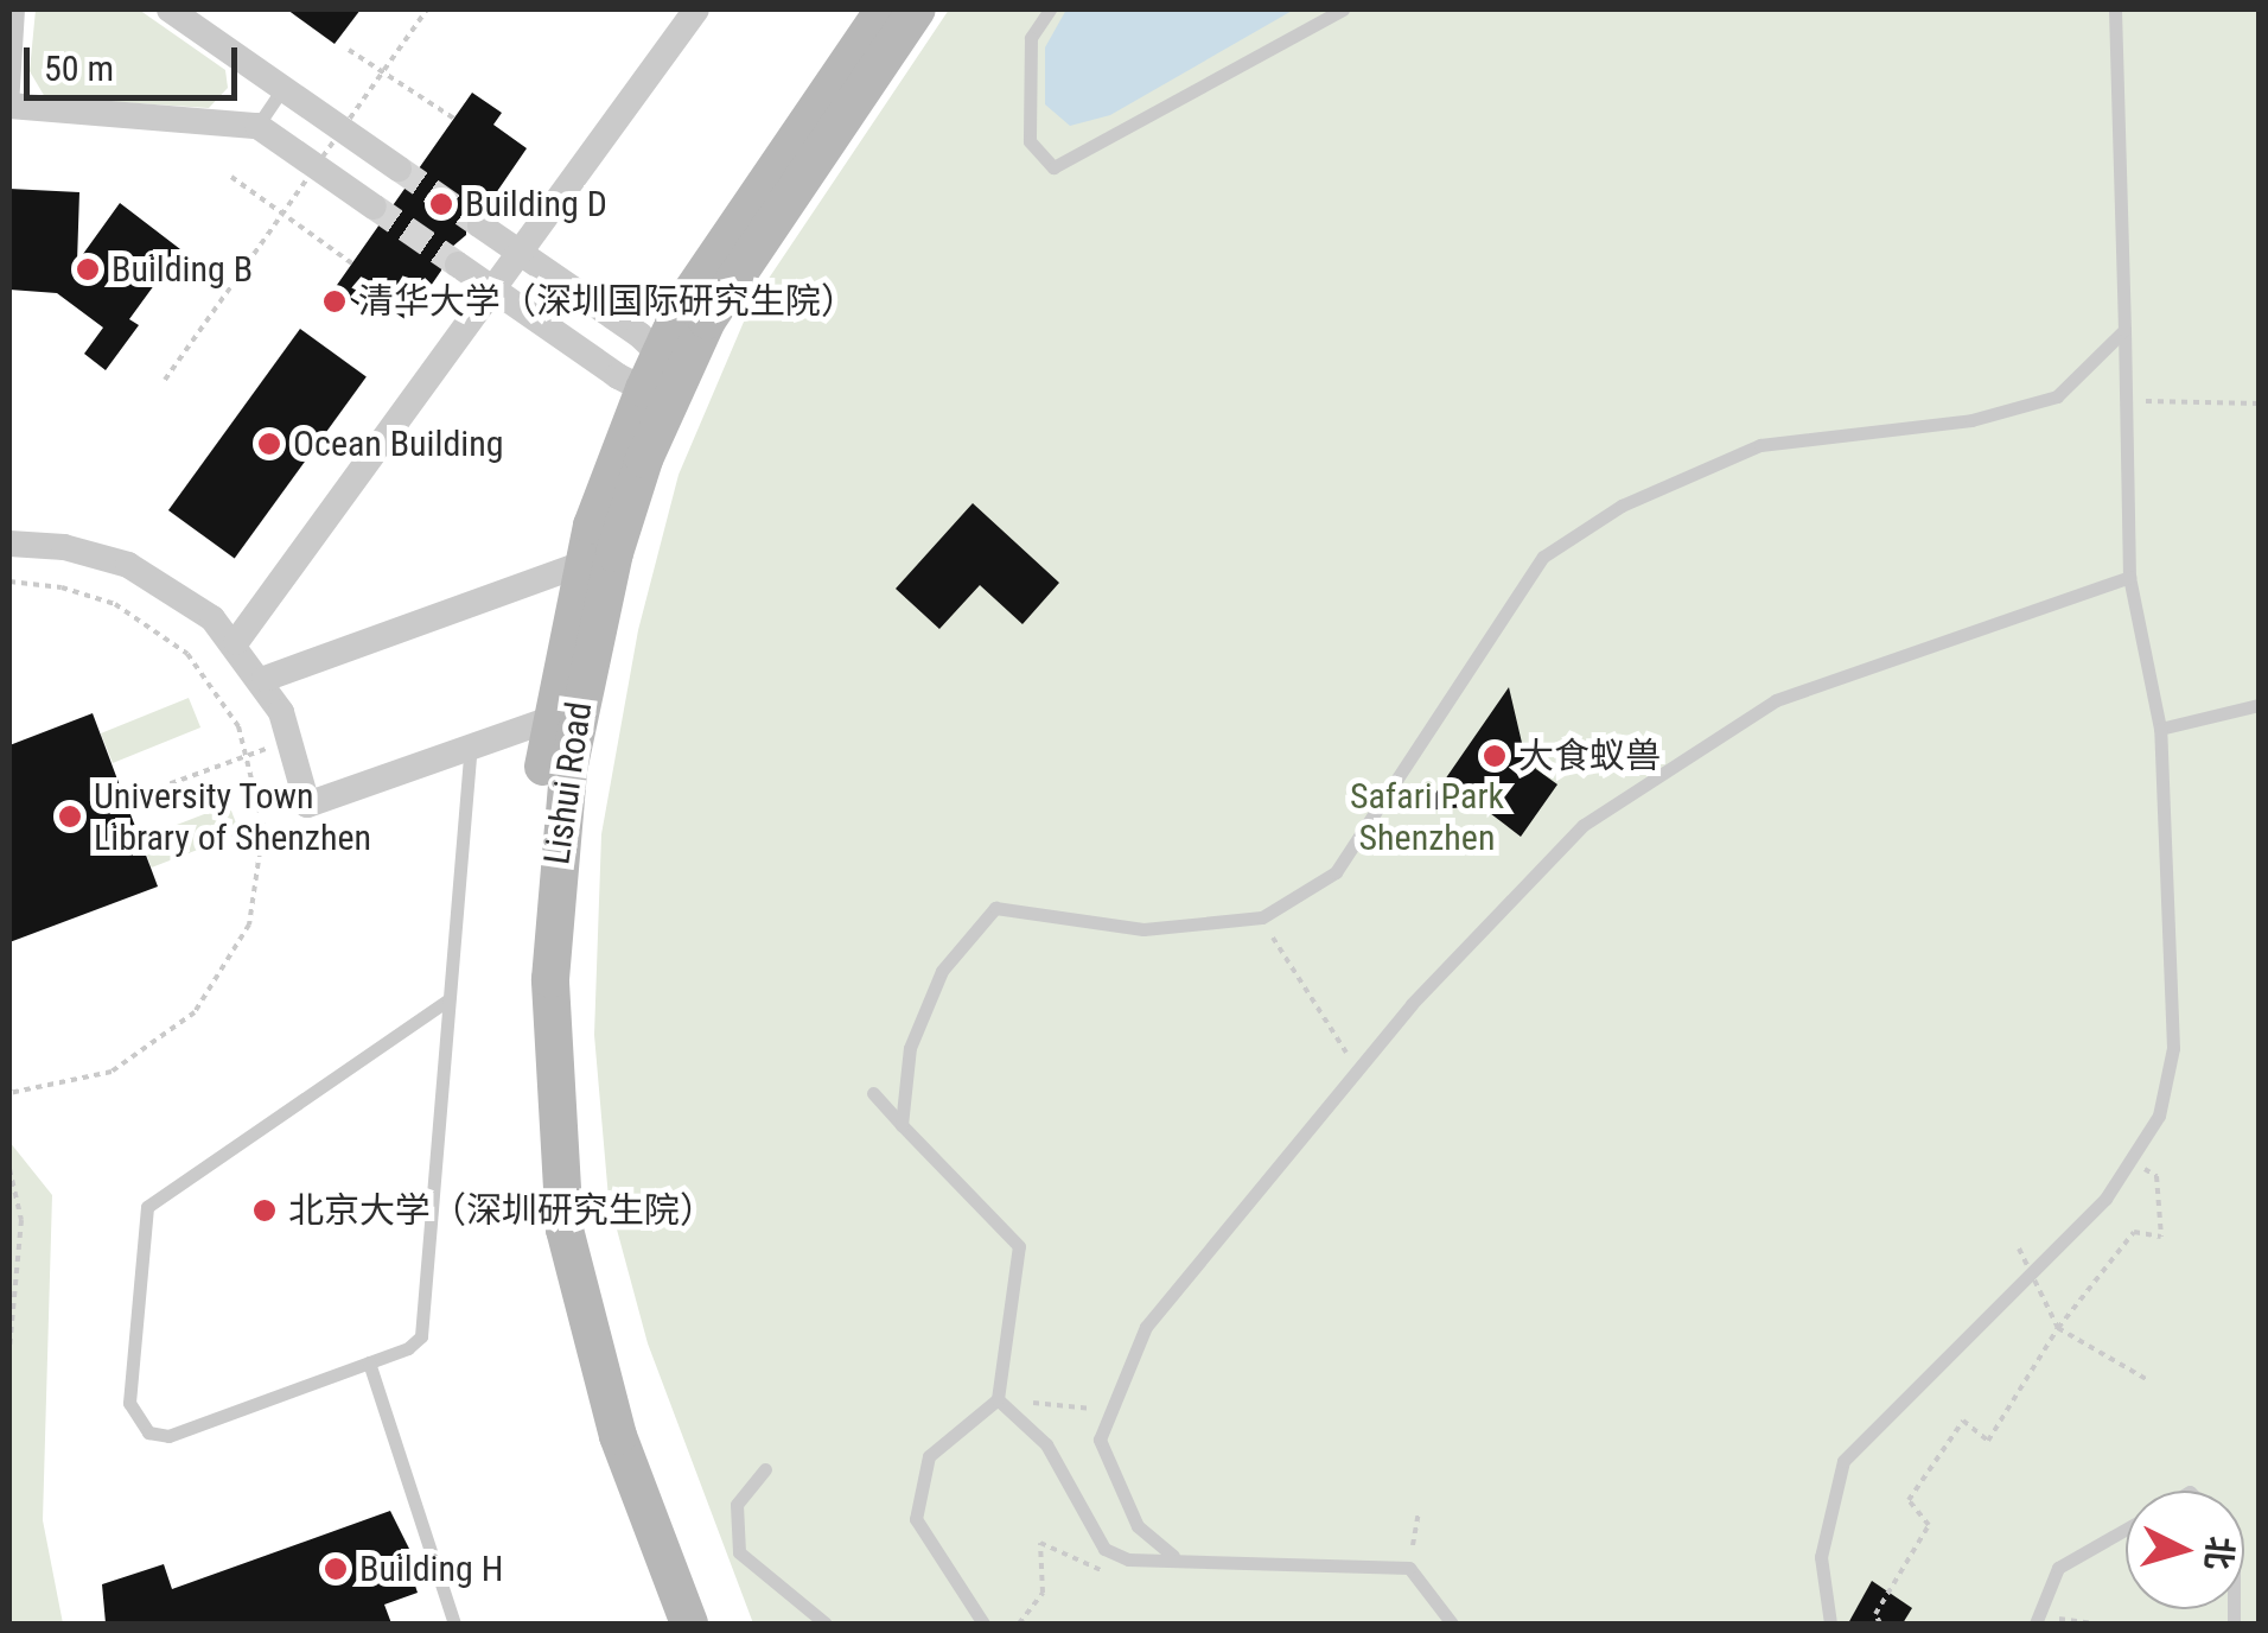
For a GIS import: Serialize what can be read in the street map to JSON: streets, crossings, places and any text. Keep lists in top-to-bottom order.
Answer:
{
  "streets": {
    "main road": ["Lishui Road"]
  },
  "parks": ["Safari Park Shenzhen"],
  "places": [
    "Building D",
    "Building B",
    "清华大学（深圳国际研究生院）",
    "Ocean Building",
    "大食蚁兽",
    "University Town Library of Shenzhen",
    "北京大学（深圳研究生院）",
    "Building H"
  ],
  "scale_bar": "50 m",
  "north": "right"
}
